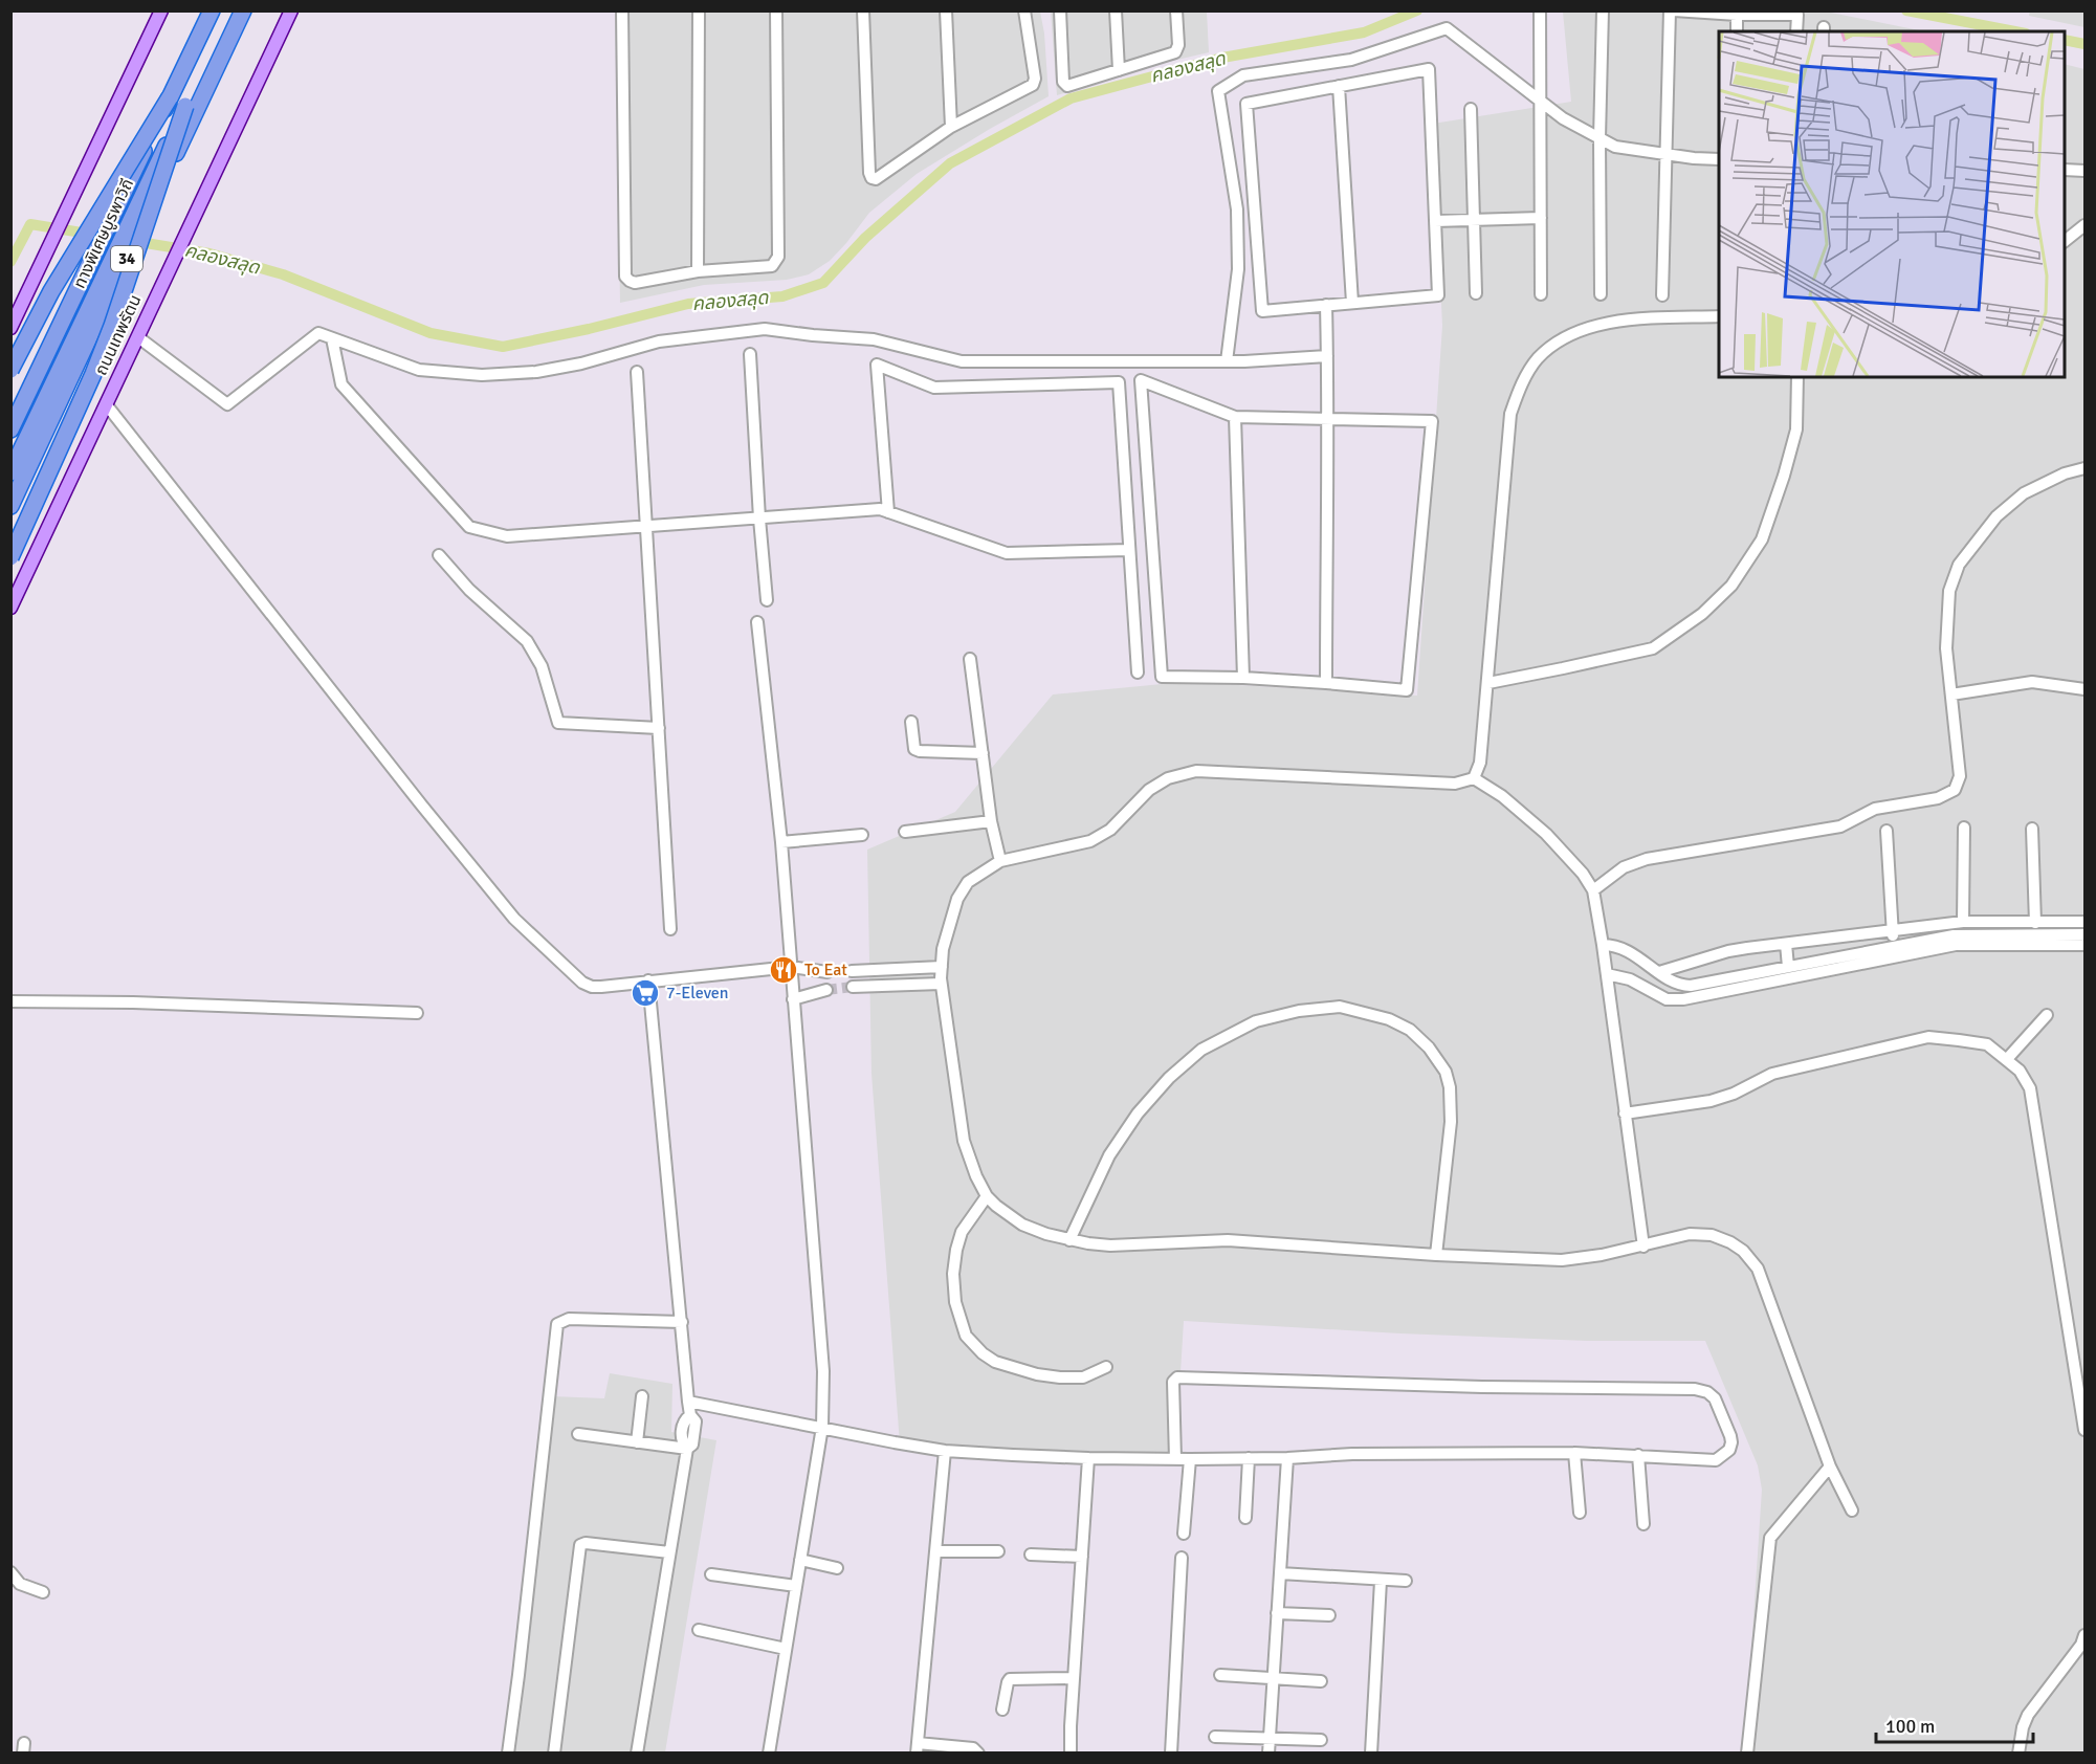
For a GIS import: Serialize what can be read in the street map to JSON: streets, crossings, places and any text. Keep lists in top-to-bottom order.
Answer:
{
  "streets": {
    "highway": ["ทางพิเศษบูรพาวิถี", "34", "ถนนเทพรัตน"]
  },
  "water": ["คลองสลุด"],
  "places": {
    "restaurant": ["To Eat"],
    "supermarket": ["7-Eleven"]
  },
  "scale_bar": "100 m"
}
